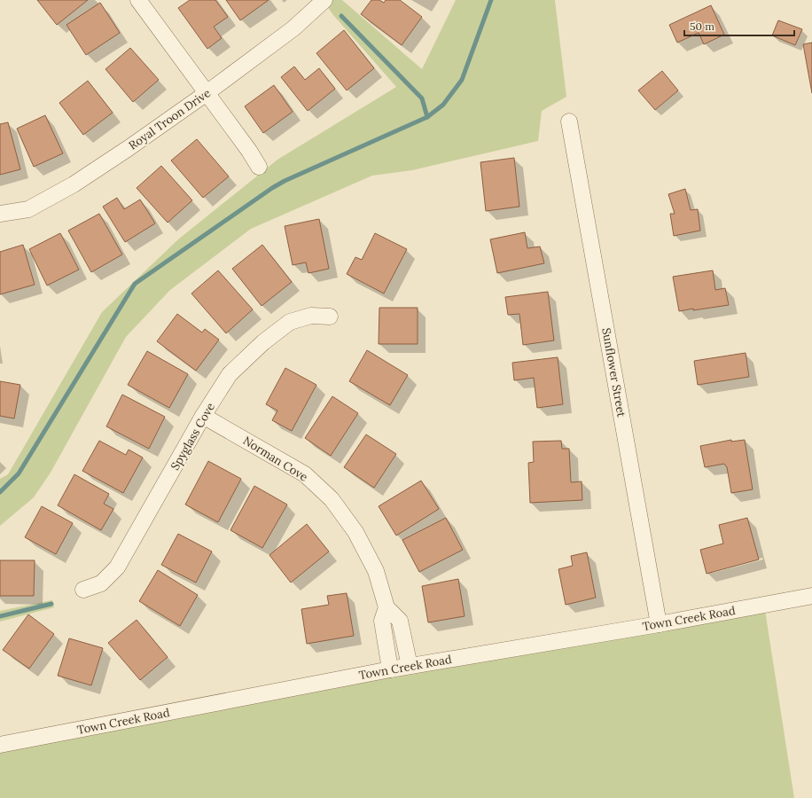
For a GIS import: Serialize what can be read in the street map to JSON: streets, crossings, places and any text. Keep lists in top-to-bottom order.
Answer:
{
  "streets": {
    "street": [
      "Royal Troon Drive",
      "Sunflower Street",
      "Spyglass Cove",
      "Norman Cove",
      "Town Creek Road"
    ]
  },
  "crossings": [
    ["Sunflower Street", "Town Creek Road"],
    ["Spyglass Cove", "Norman Cove"],
    ["Norman Cove", "Town Creek Road"]
  ],
  "scale_bar": "50 m"
}
